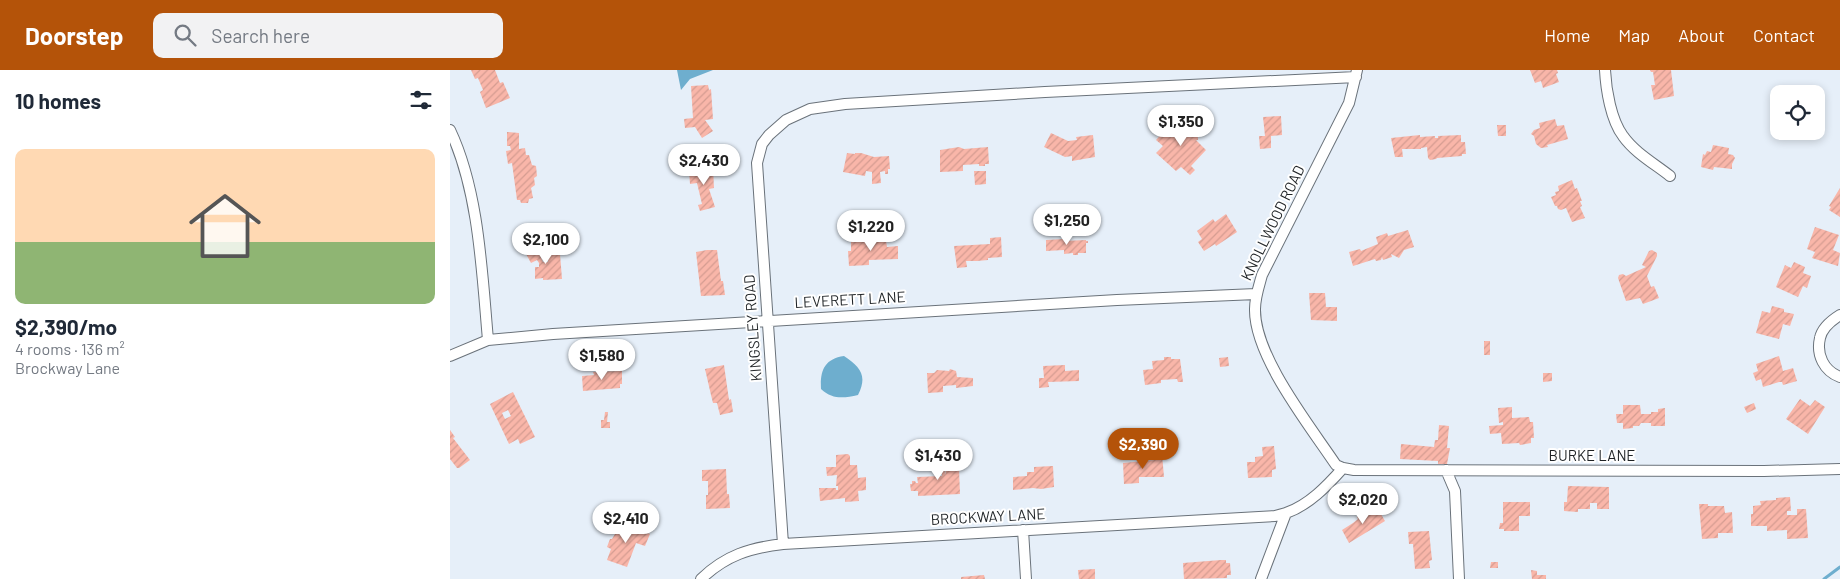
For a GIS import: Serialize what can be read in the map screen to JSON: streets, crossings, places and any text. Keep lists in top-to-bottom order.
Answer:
{
  "streets": {
    "street": [
      "KNOLLWOOD ROAD",
      "LEVERETT LANE",
      "KINGSLEY ROAD",
      "BURKE LANE",
      "BROCKWAY LANE"
    ]
  },
  "crossings": [
    ["KNOLLWOOD ROAD", "LEVERETT LANE"],
    ["KNOLLWOOD ROAD", "KINGSLEY ROAD"],
    ["KNOLLWOOD ROAD", "BURKE LANE"],
    ["LEVERETT LANE", "KINGSLEY ROAD"],
    ["KINGSLEY ROAD", "BROCKWAY LANE"]
  ],
  "page": {
    "header": "Doorstep",
    "search": "Search here",
    "nav": [
      "Home",
      "Map",
      "About",
      "Contact"
    ],
    "heading": "10 homes",
    "price": [
      "$1,350",
      "$2,430",
      "$1,250",
      "$1,220",
      "$2,100",
      "$1,580",
      "$2,390",
      "$1,430",
      "$2,020",
      "$2,410"
    ],
    "list": [
      {
        "name": "$2,390/mo",
        "note": "4 rooms · 136 m² · Brockway Lane"
      }
    ]
  }
}
